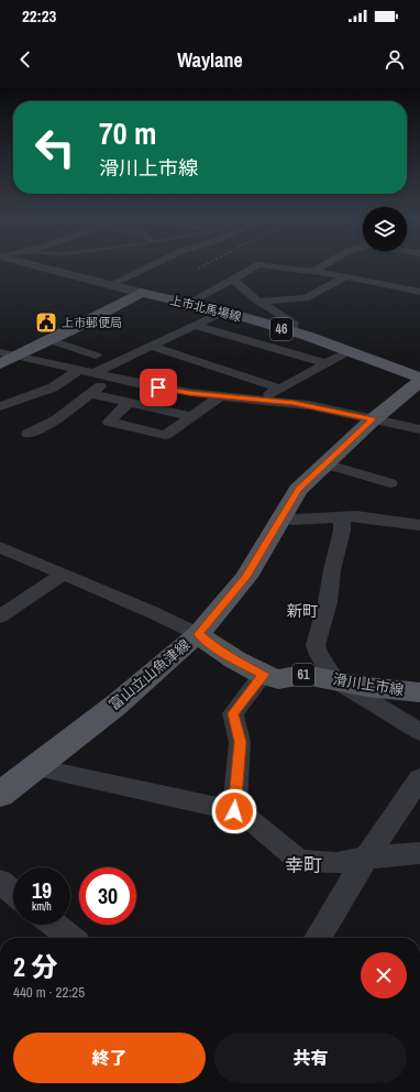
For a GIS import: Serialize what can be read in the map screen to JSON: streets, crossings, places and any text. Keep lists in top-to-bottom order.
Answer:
{
  "streets": {
    "main road": [
      "上市北馬場線",
      "46",
      "富山立山魚津線",
      "61",
      "滑川上市線"
    ]
  },
  "crossings": [
    ["富山立山魚津線", "滑川上市線"]
  ],
  "districts": ["新町", "幸町"],
  "places": {
    "public building": ["上市郵便局"]
  },
  "page": {
    "status": "22:23",
    "header": "Waylane",
    "turn": ["70 m", "滑川上市線"],
    "speed": "19 km/h",
    "limit": "30",
    "heading": ["2 分", "440 m · 22:25"],
    "buttons": ["終了", "共有"]
  }
}
